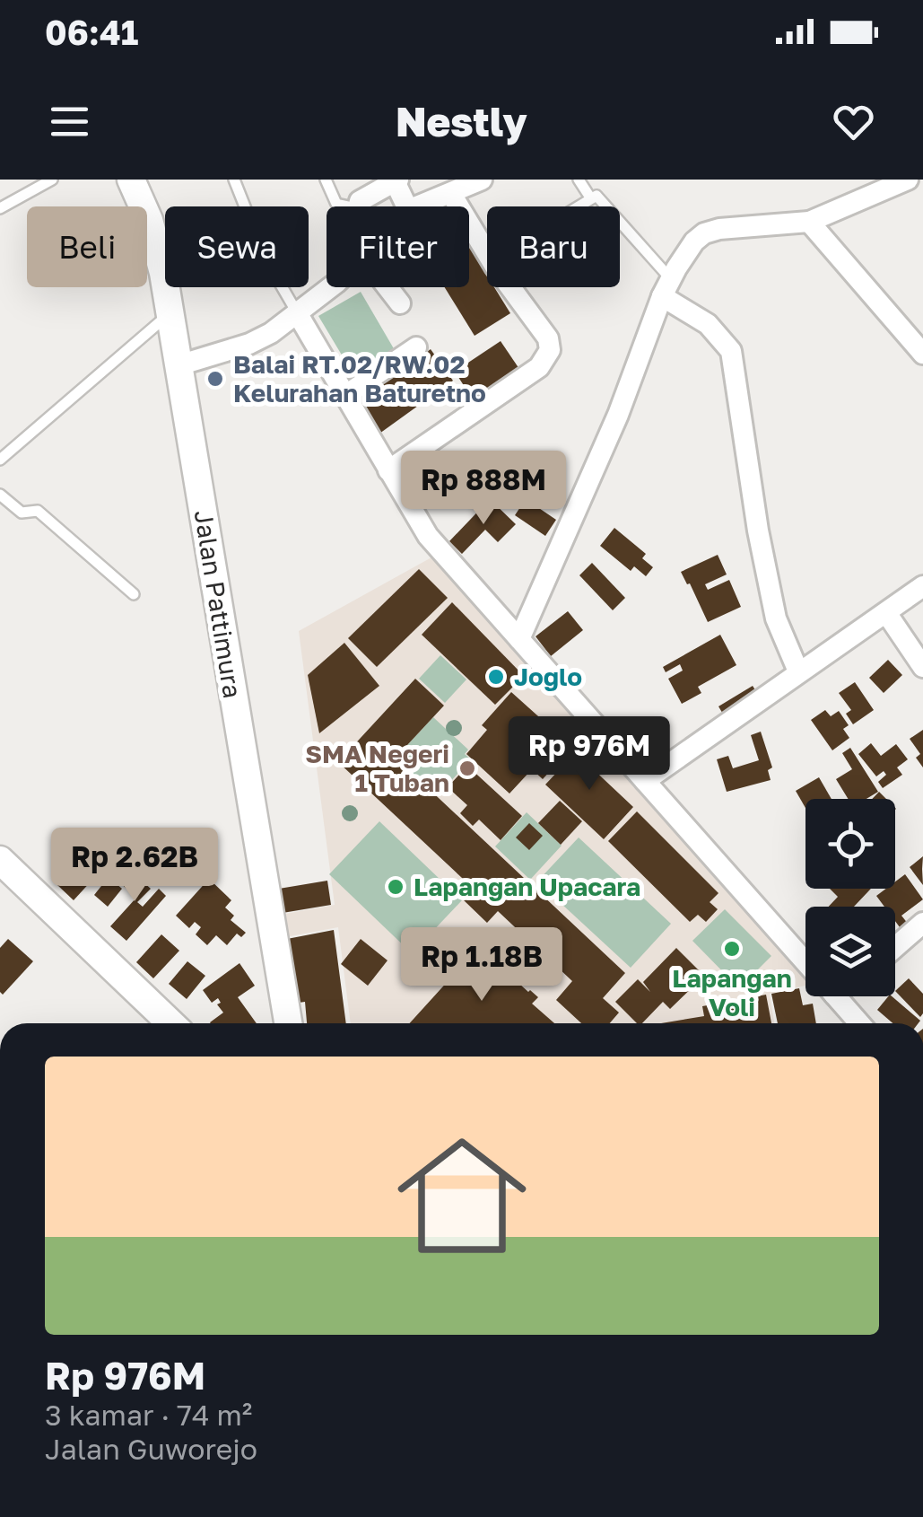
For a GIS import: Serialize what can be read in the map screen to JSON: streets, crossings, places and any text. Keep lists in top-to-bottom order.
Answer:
{
  "streets": {
    "street": ["Jalan Pattimura"]
  },
  "places": [
    "Balai RT.02/RW.02 Kelurahan Baturetno",
    "Joglo",
    "SMA Negeri 1 Tuban",
    "Lapangan Upacara",
    "Lapangan Voli"
  ],
  "page": {
    "status": "06:41",
    "header": "Nestly",
    "chip": [
      "Beli",
      "Sewa",
      "Filter",
      "Baru"
    ],
    "price": [
      "Rp 888M",
      "Rp 976M",
      "Rp 2.62B",
      "Rp 1.18B"
    ],
    "list": [
      {
        "name": "Rp 976M",
        "note": "3 kamar · 74 m² · Jalan Guworejo"
      }
    ]
  }
}
